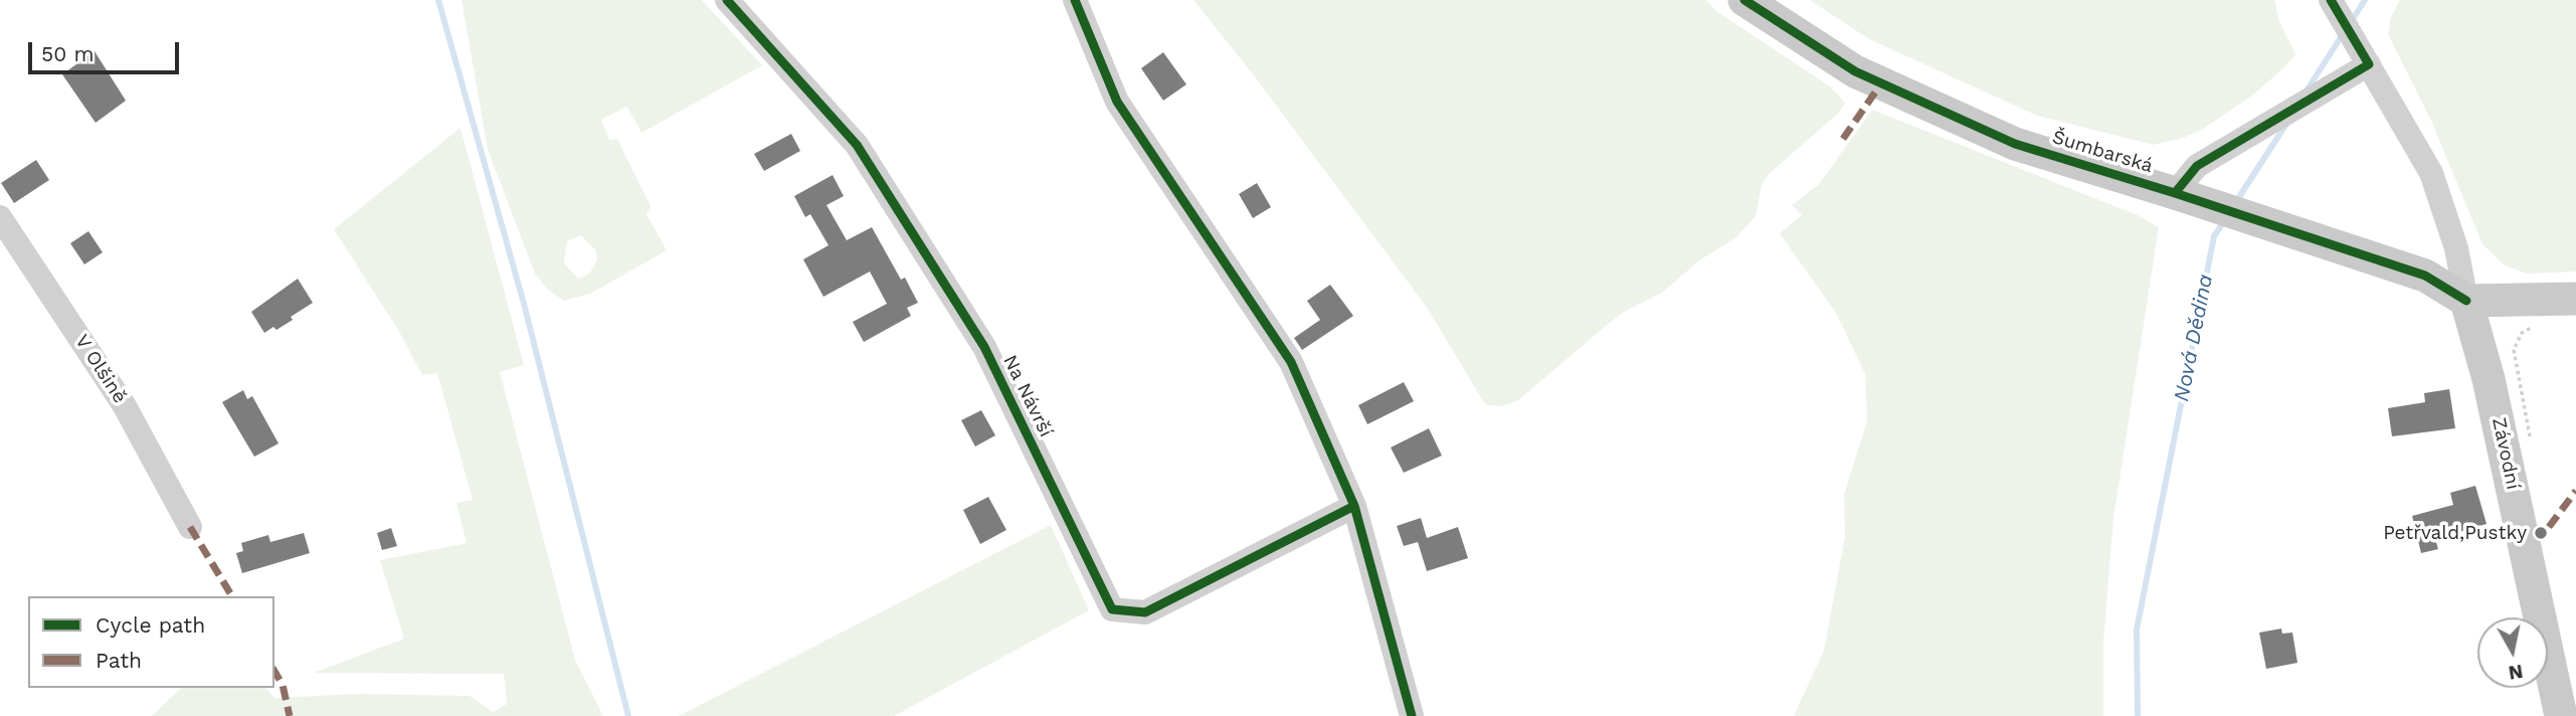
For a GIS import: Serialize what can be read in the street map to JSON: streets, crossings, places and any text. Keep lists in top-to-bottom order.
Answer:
{
  "streets": {
    "street": [
      "Šumbarská",
      "V Olšině",
      "Na Návrší",
      "Závodní"
    ]
  },
  "crossings": [
    ["Šumbarská", "Závodní"]
  ],
  "water": ["Nová Dědina"],
  "places": ["Petřvald,Pustky"],
  "legend": ["Cycle path", "Path"],
  "scale_bar": "50 m",
  "north": "bottom"
}
